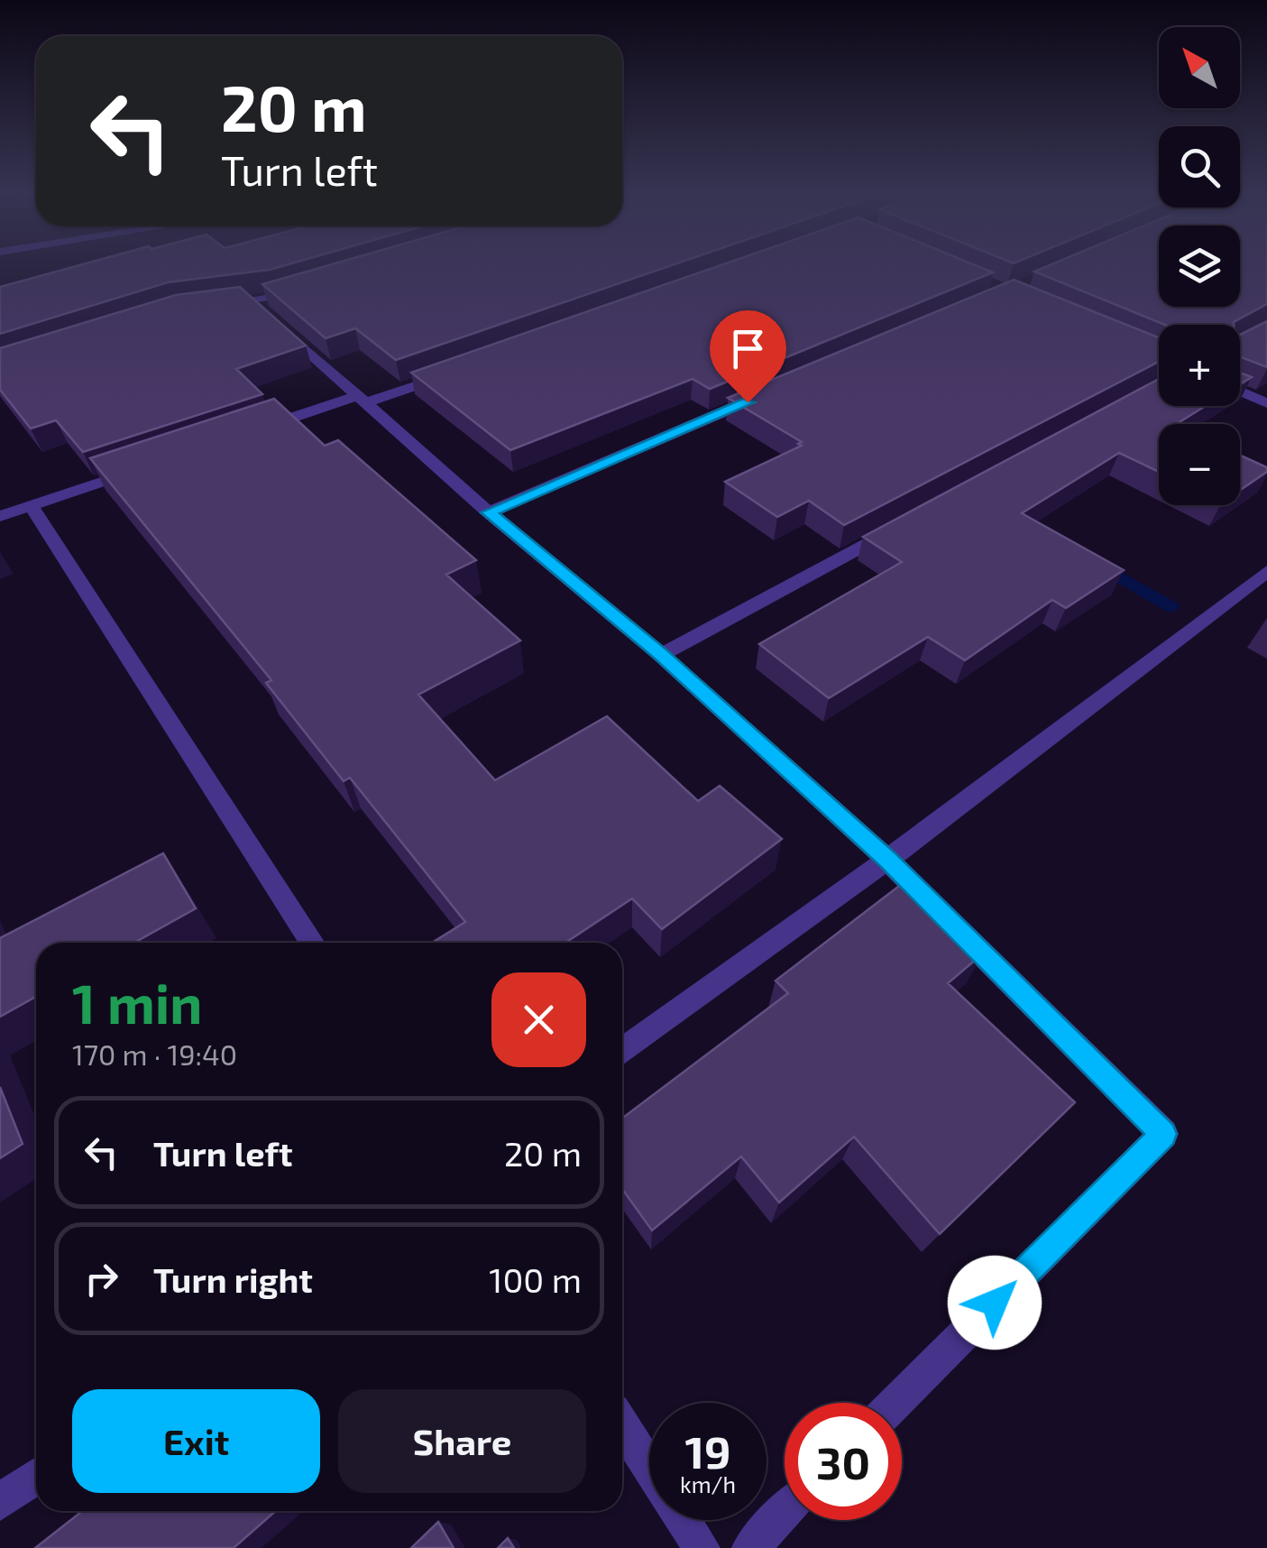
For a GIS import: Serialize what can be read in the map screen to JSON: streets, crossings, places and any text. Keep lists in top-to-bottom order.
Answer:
{
  "north": "top left",
  "page": {
    "map_buttons": ["+", "−"],
    "turn": ["20 m", "Turn left"],
    "heading": ["1 min", "170 m · 19:40"],
    "list": [
      {
        "name": "Turn left",
        "value": "20 m"
      },
      {
        "name": "Turn right",
        "value": "100 m"
      }
    ],
    "buttons": ["Exit", "Share"],
    "speed": "19 km/h",
    "limit": "30"
  }
}
